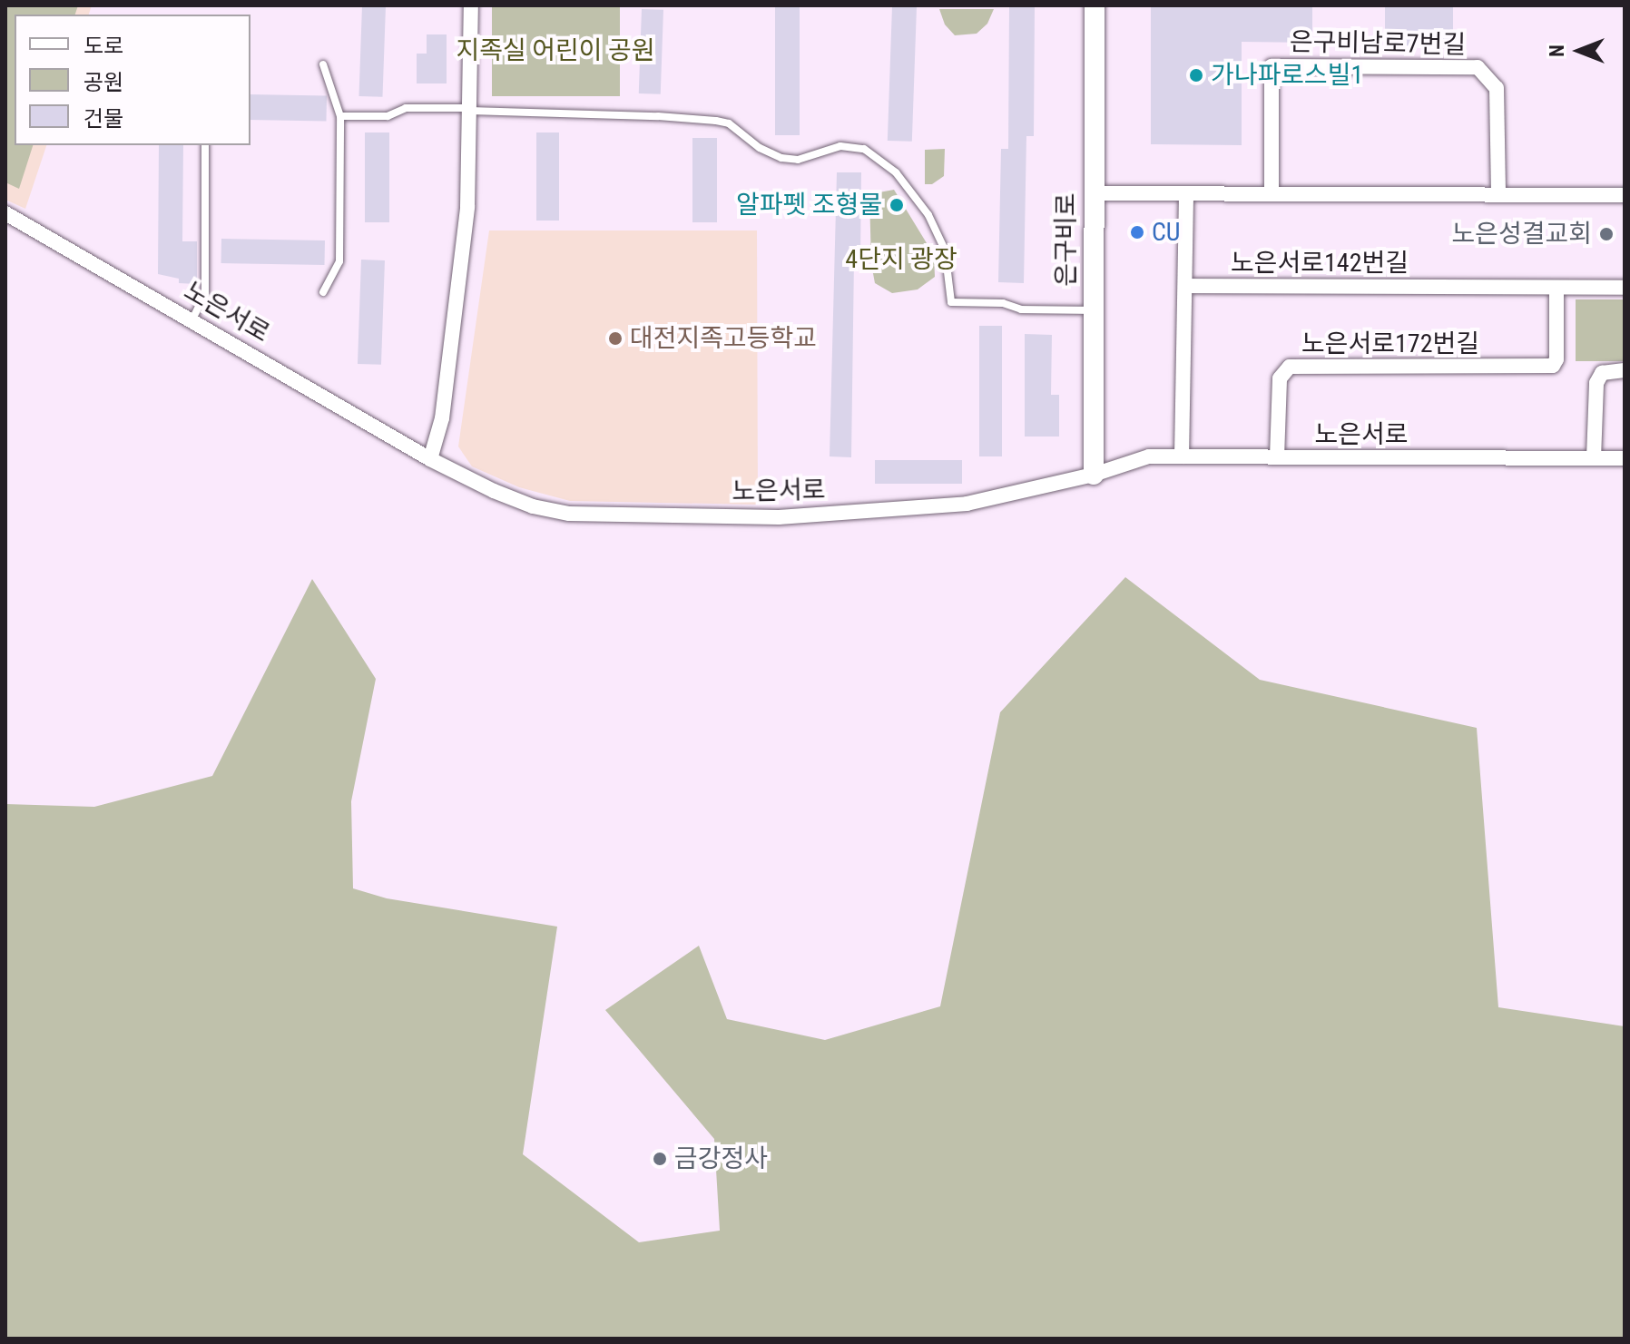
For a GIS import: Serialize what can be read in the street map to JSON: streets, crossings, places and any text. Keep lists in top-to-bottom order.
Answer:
{
  "streets": {
    "street": [
      "은구비남로7번길",
      "은구비로",
      "노은서로142번길",
      "노은서로",
      "노은서로172번길"
    ]
  },
  "crossings": [
    ["은구비로", "노은서로"],
    ["노은서로142번길", "노은서로172번길"],
    ["노은서로", "노은서로172번길"]
  ],
  "parks": ["지족실 어린이 공원", "4단지 광장"],
  "places": [
    "가나파로스빌1",
    "알파펫 조형물",
    "CU",
    "노은성결교회",
    "대전지족고등학교",
    "금강정사"
  ],
  "legend": ["도로", "공원", "건물"],
  "north": "left"
}
